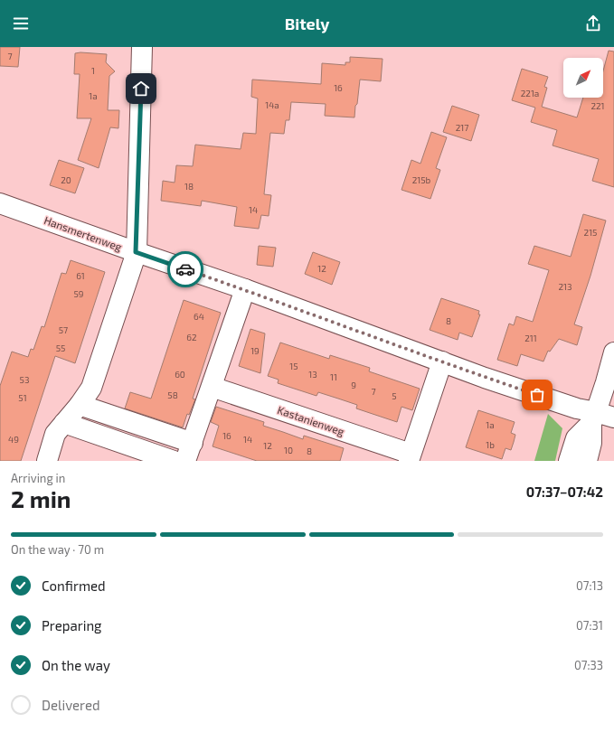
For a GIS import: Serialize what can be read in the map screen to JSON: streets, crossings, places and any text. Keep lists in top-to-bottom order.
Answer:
{
  "streets": {
    "street": ["Hansmertenweg", "Kastanienweg"]
  },
  "crossings": [
    ["Hansmertenweg", "Kastanienweg"]
  ],
  "house_numbers": [
    "7",
    "1",
    "16",
    "221a",
    "1a",
    "14a",
    "221",
    "217",
    "20",
    "215b",
    "18",
    "14",
    "215",
    "12",
    "61",
    "213",
    "59",
    "64",
    "8",
    "57",
    "62",
    "211",
    "55",
    "19",
    "15",
    "60",
    "13",
    "11",
    "53",
    "9",
    "7",
    "58",
    "5",
    "51",
    "1a",
    "16",
    "49",
    "14",
    "1b",
    "12",
    "10",
    "8"
  ],
  "north": "top right",
  "page": {
    "header": "Bitely",
    "heading": ["2 min", "Arriving in", "07:37–07:42"],
    "bar": "On the way · 70 m",
    "list": [
      ["Confirmed", "07:13"],
      ["Preparing", "07:31"],
      ["On the way", "07:33"],
      "Delivered"
    ]
  }
}
